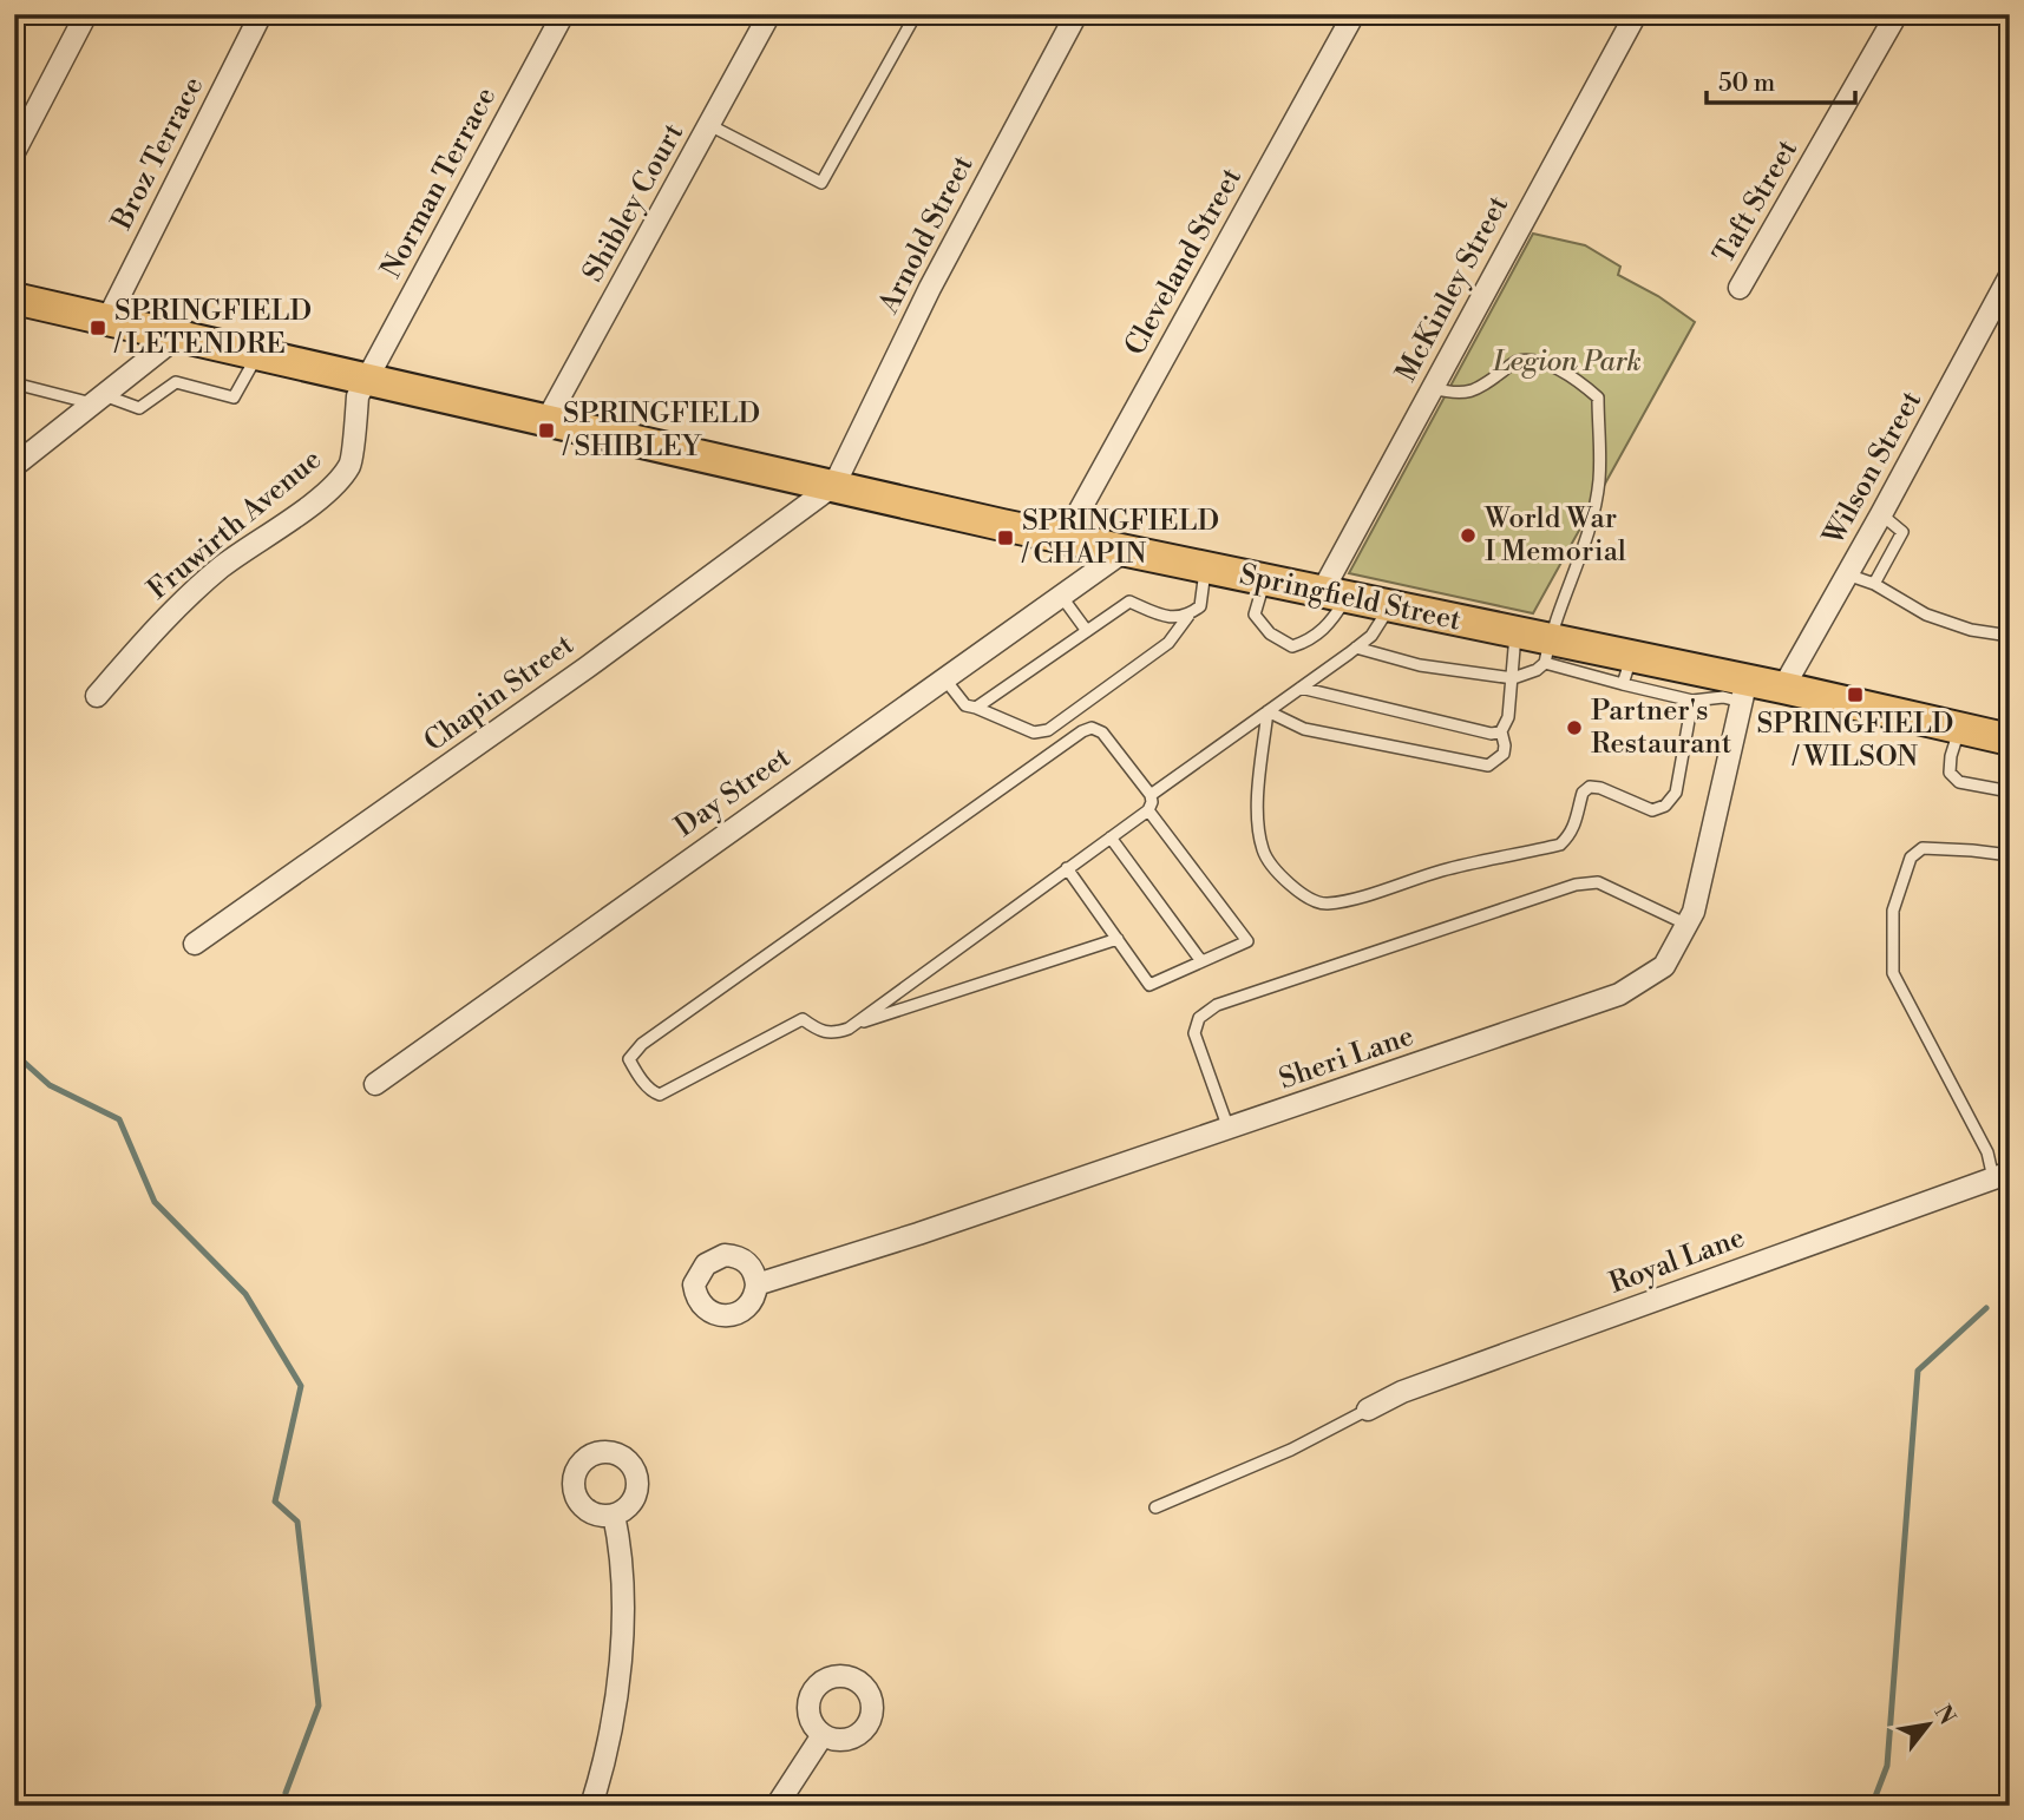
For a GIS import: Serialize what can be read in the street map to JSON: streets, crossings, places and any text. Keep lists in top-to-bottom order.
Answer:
{
  "streets": {
    "main road": ["Springfield Street"],
    "street": [
      "Broz Terrace",
      "Norman Terrace",
      "Taft Street",
      "Shibley Court",
      "Arnold Street",
      "Cleveland Street",
      "McKinley Street",
      "Wilson Street",
      "Fruwirth Avenue",
      "Chapin Street",
      "Day Street",
      "Sheri Lane",
      "Royal Lane"
    ]
  },
  "crossings": [
    ["Broz Terrace", "Springfield Street"],
    ["Norman Terrace", "Fruwirth Avenue"],
    ["Norman Terrace", "Springfield Street"],
    ["Shibley Court", "Springfield Street"],
    ["Arnold Street", "Springfield Street"],
    ["Arnold Street", "Chapin Street"],
    ["Cleveland Street", "Springfield Street"],
    ["McKinley Street", "Springfield Street"],
    ["Wilson Street", "Springfield Street"],
    ["Fruwirth Avenue", "Springfield Street"],
    ["Springfield Street", "Chapin Street"],
    ["Springfield Street", "Day Street"],
    ["Springfield Street", "Sheri Lane"]
  ],
  "parks": ["Legion Park"],
  "places": {
    "transit": [
      "SPRINGFIELD / LETENDRE",
      "SPRINGFIELD / SHIBLEY",
      "SPRINGFIELD / CHAPIN",
      "SPRINGFIELD / WILSON"
    ],
    "other": ["World War I Memorial", "Partner's Restaurant"]
  },
  "scale_bar": "50 m",
  "north": "top right"
}
